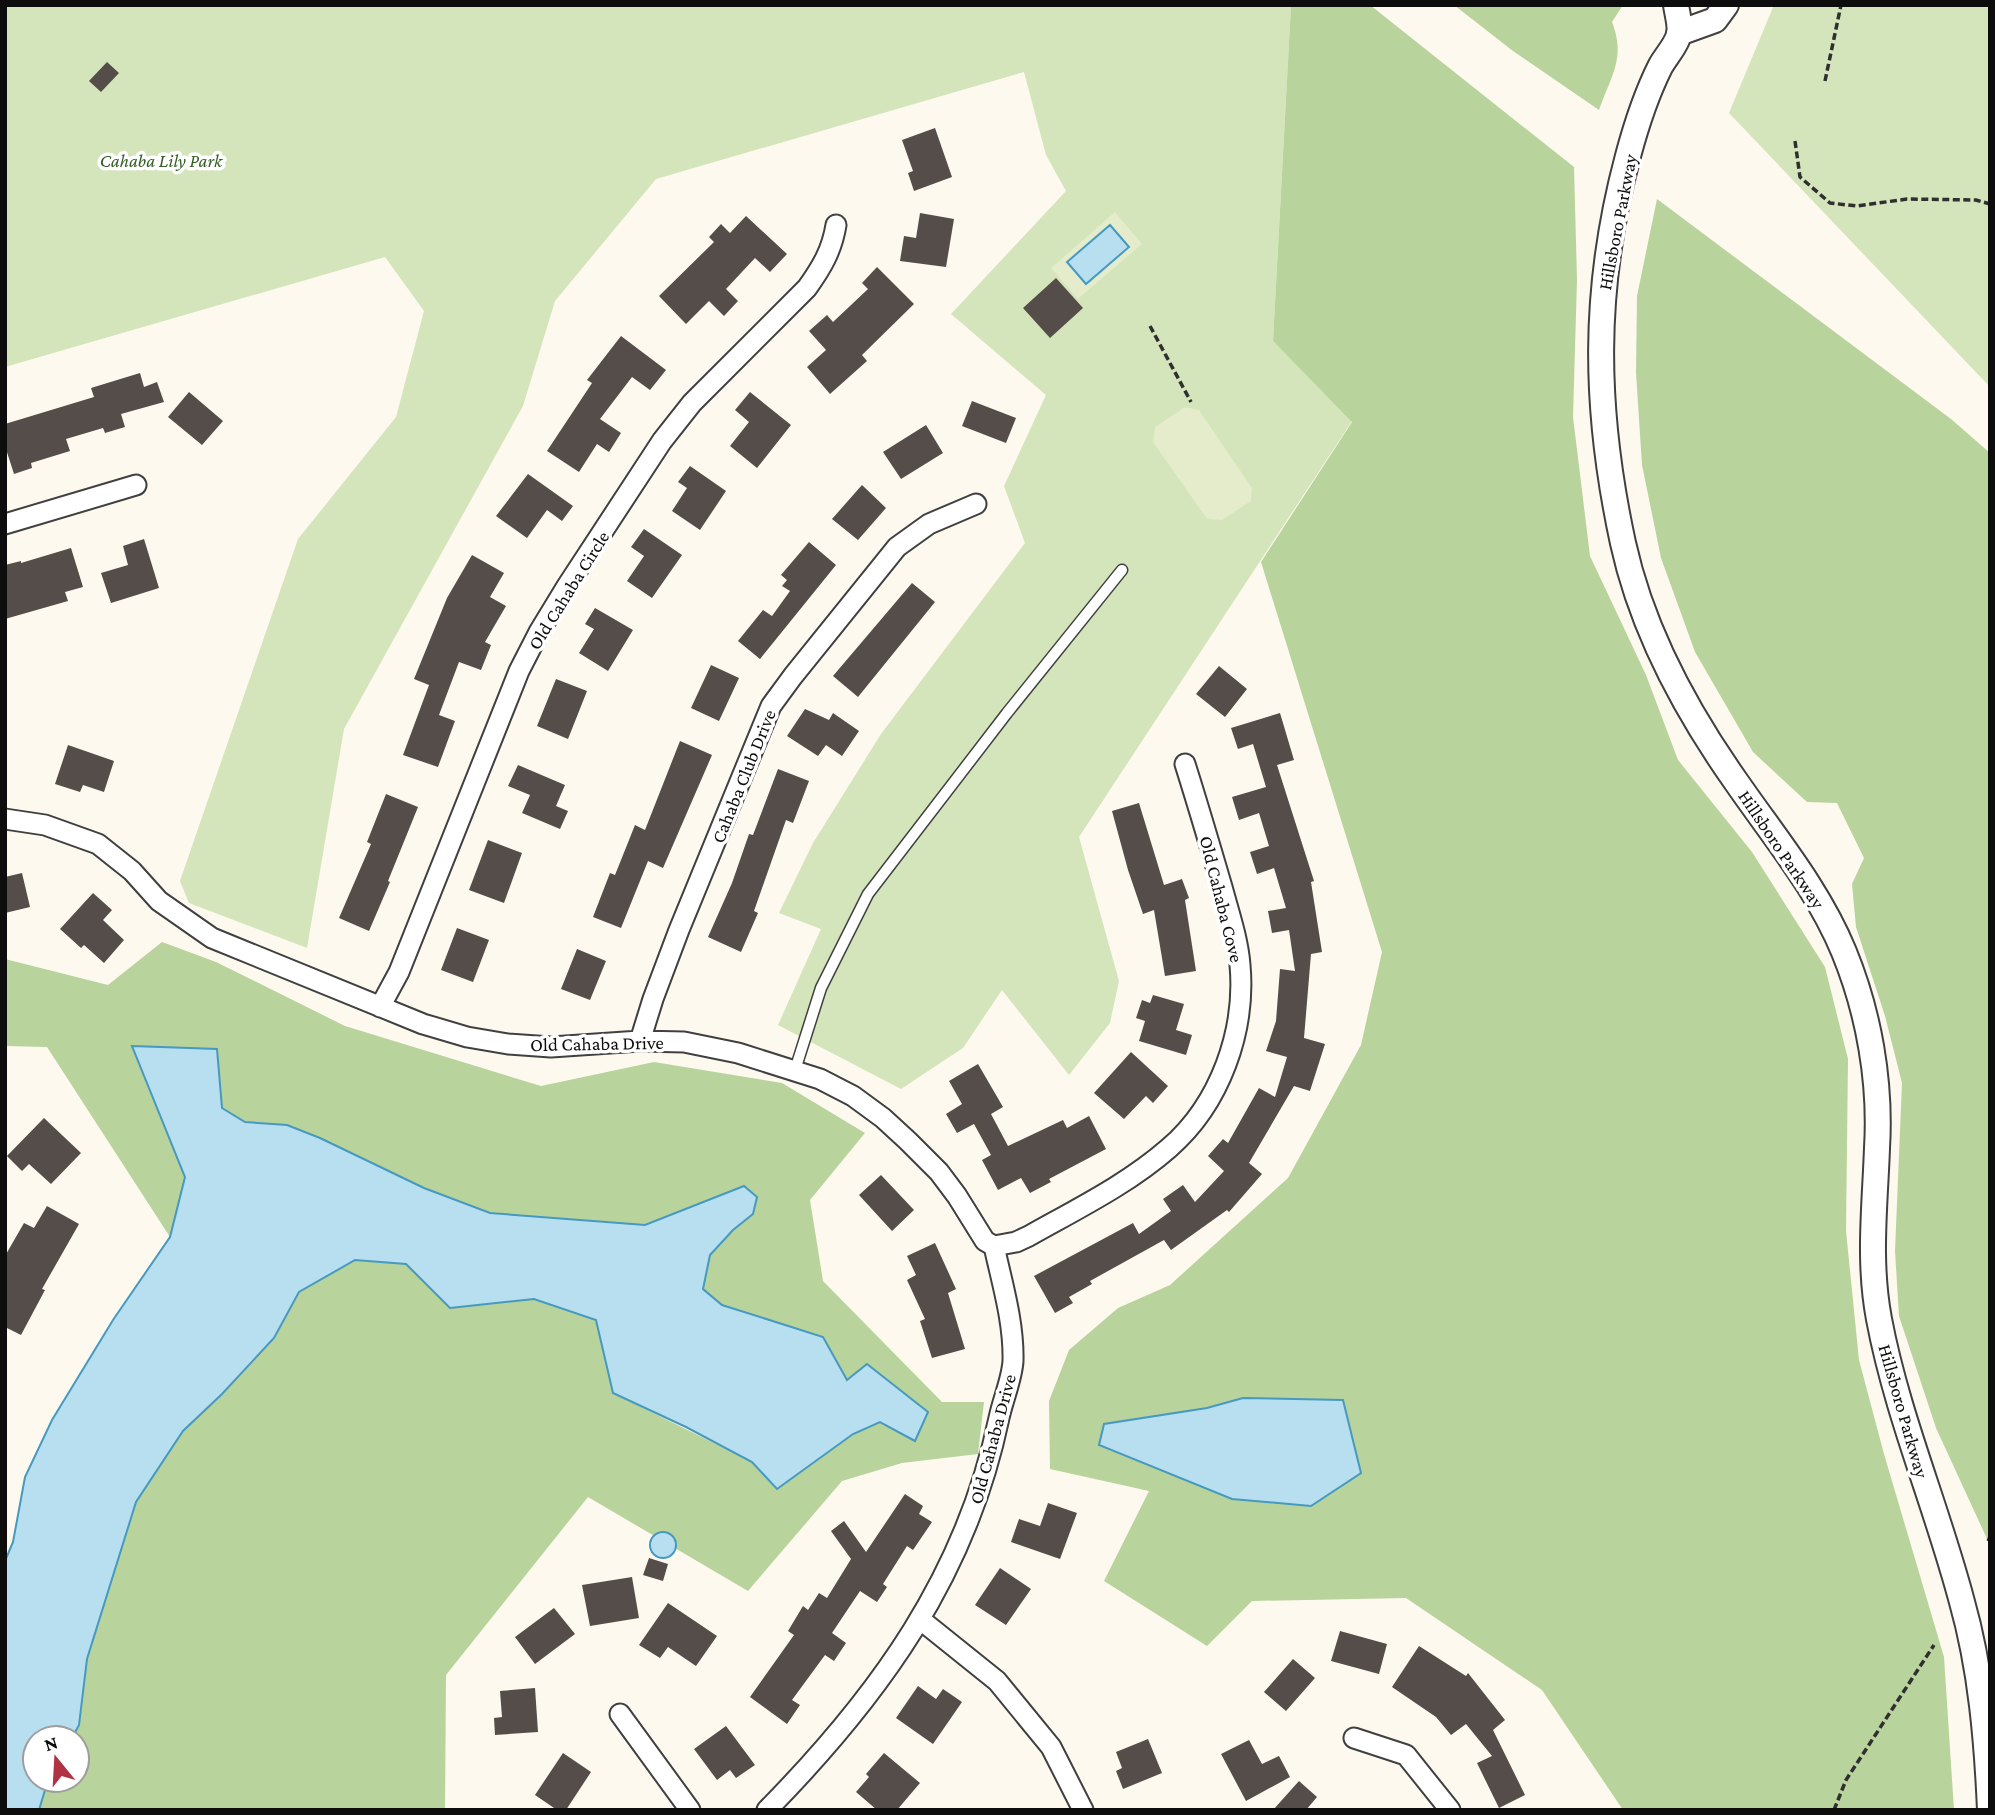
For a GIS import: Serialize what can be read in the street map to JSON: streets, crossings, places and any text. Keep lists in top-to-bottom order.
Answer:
{
  "streets": {
    "street": [
      "Hillsboro Parkway",
      "Old Cahaba Circle",
      "Cahaba Club Drive",
      "Old Cahaba Cove",
      "Old Cahaba Drive"
    ]
  },
  "crossings": [
    ["Old Cahaba Circle", "Old Cahaba Drive"],
    ["Cahaba Club Drive", "Old Cahaba Drive"],
    ["Old Cahaba Cove", "Old Cahaba Drive"]
  ],
  "parks": ["Cahaba Lily Park"],
  "north": "top"
}
